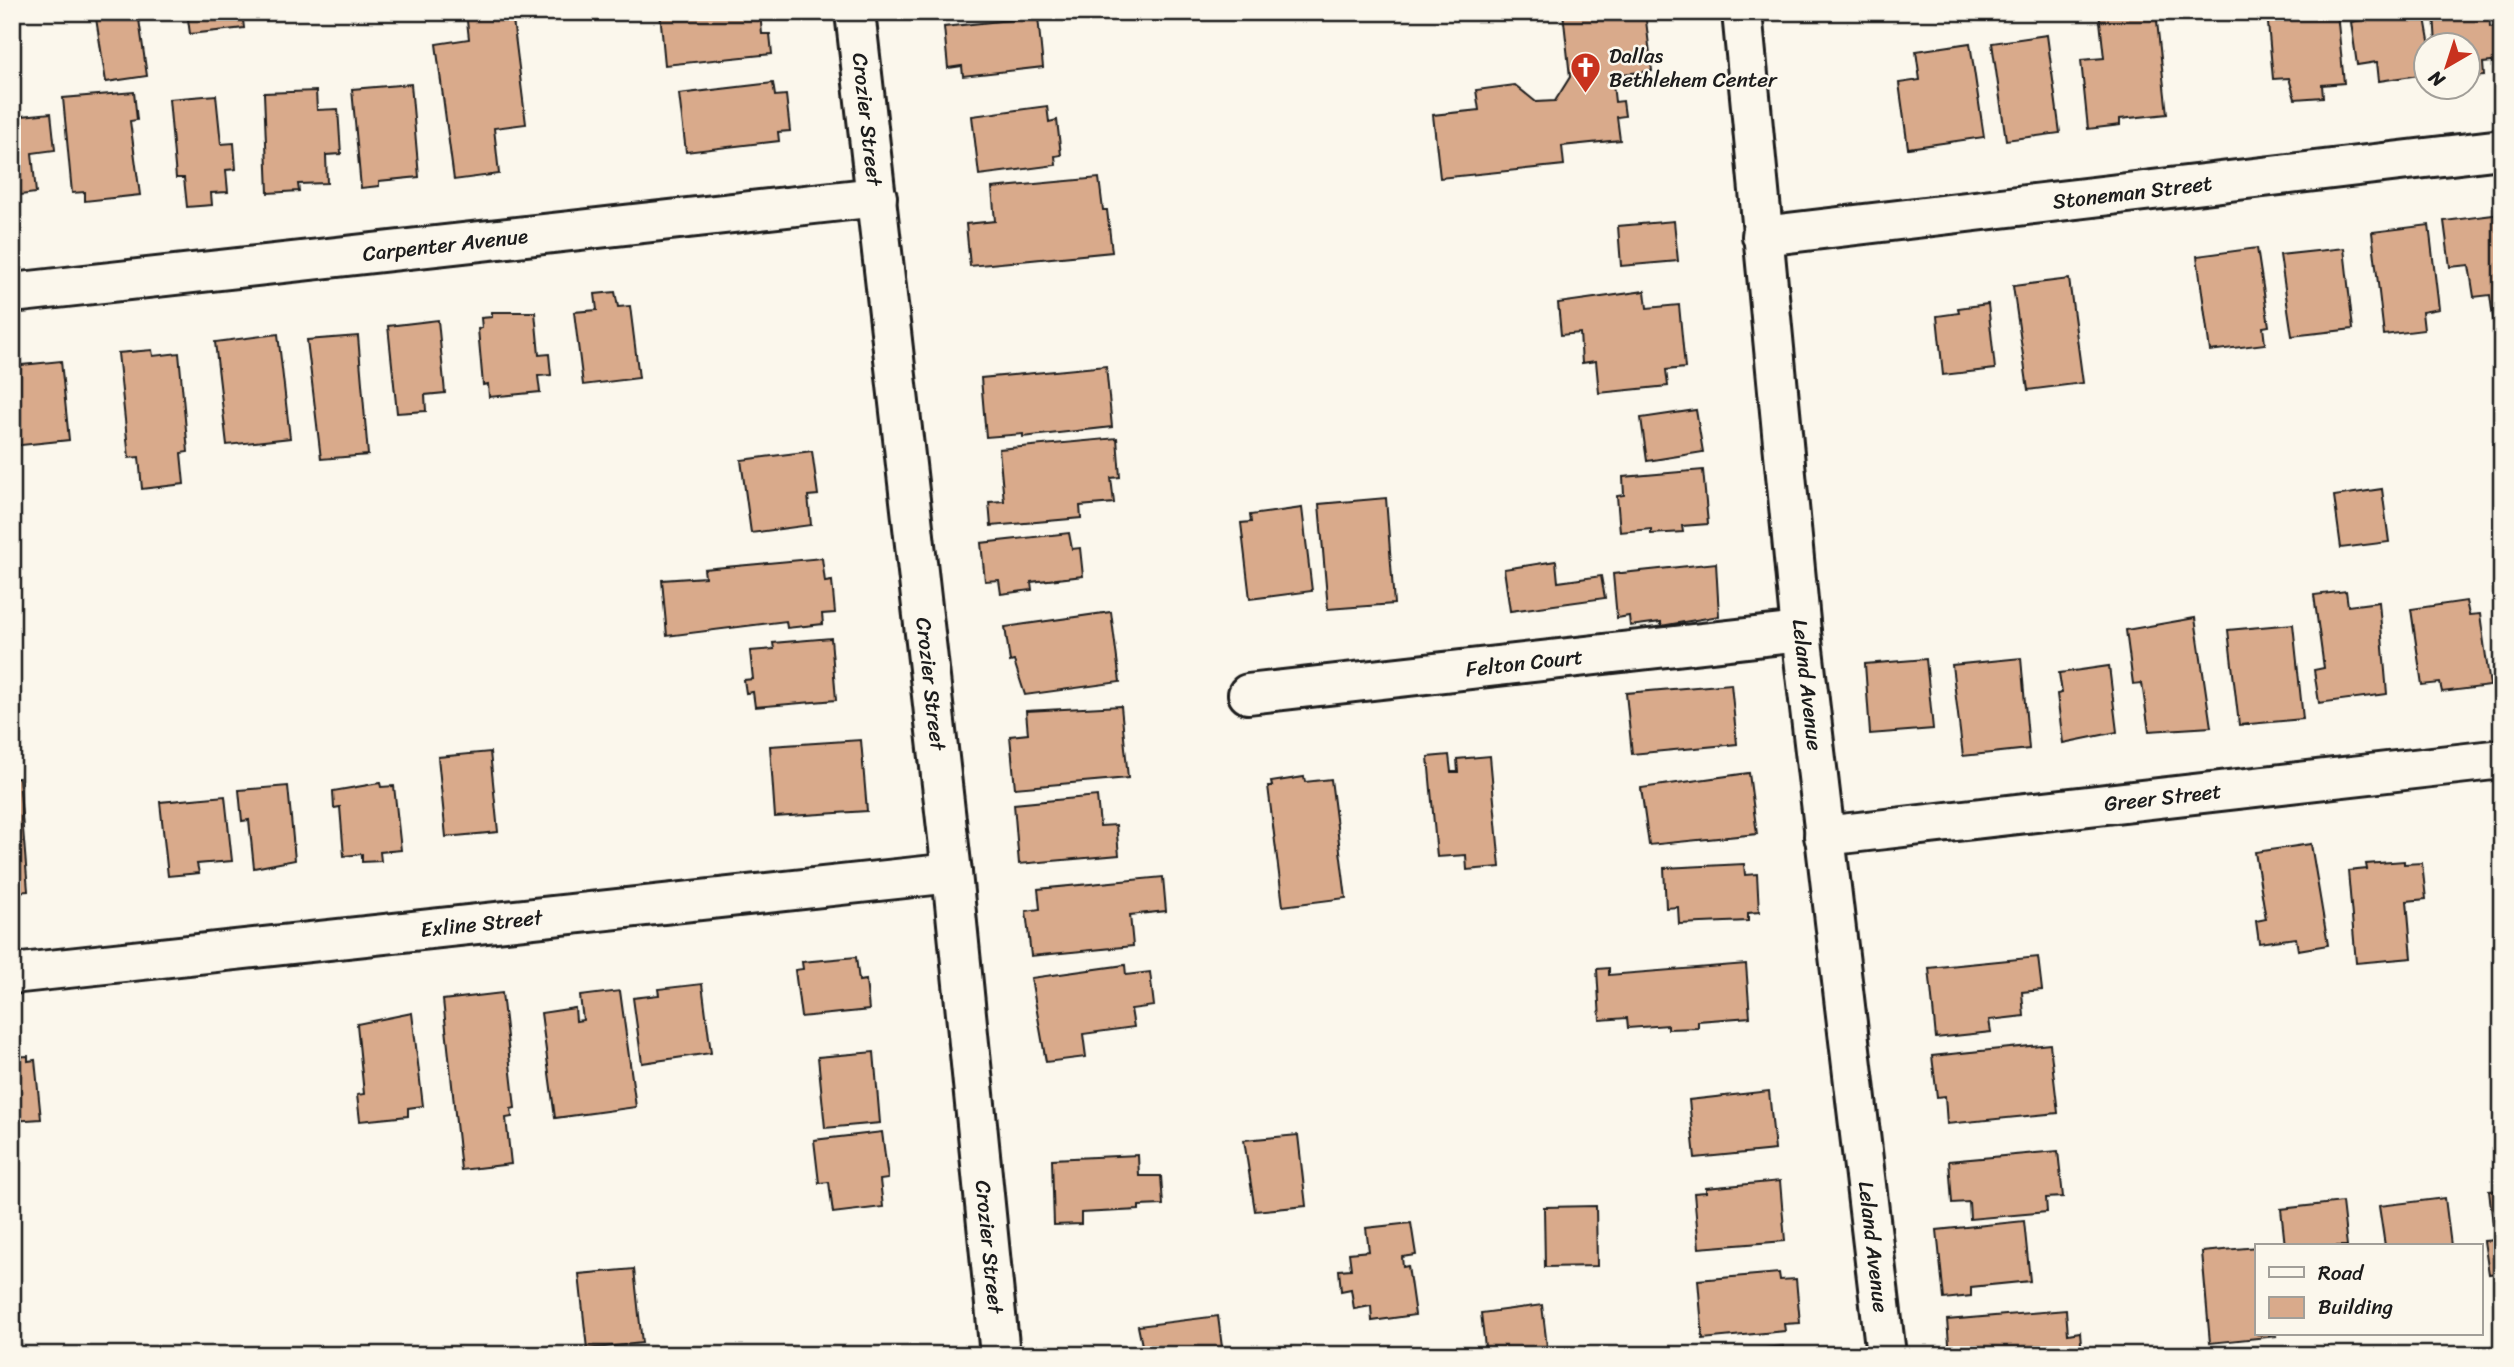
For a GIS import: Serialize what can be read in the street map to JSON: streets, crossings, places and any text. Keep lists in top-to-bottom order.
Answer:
{
  "streets": {
    "street": [
      "Crozier Street",
      "Stoneman Street",
      "Carpenter Avenue",
      "Felton Court",
      "Leland Avenue",
      "Greer Street",
      "Exline Street"
    ]
  },
  "crossings": [
    ["Crozier Street", "Carpenter Avenue"],
    ["Crozier Street", "Exline Street"],
    ["Stoneman Street", "Leland Avenue"],
    ["Felton Court", "Leland Avenue"],
    ["Leland Avenue", "Greer Street"]
  ],
  "places": {
    "church": ["Dallas Bethlehem Center"]
  },
  "legend": ["Road", "Building"],
  "north": "bottom left"
}
